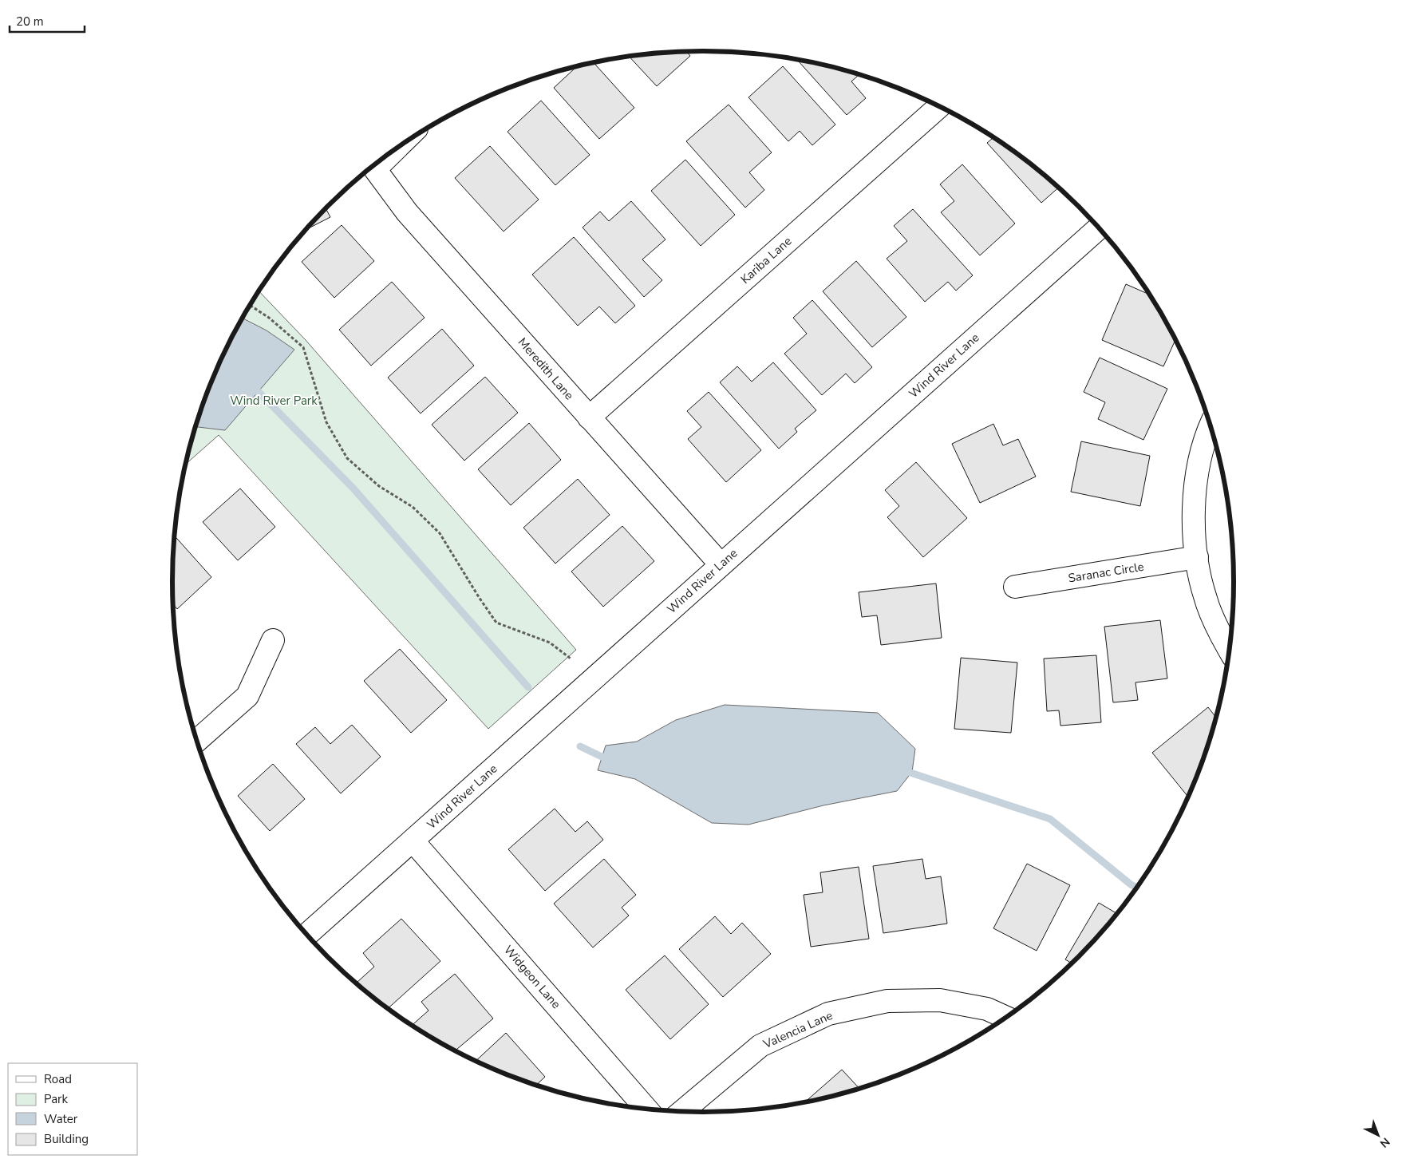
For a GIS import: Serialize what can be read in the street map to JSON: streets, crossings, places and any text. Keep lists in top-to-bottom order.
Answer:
{
  "streets": {
    "street": [
      "Kariba Lane",
      "Wind River Lane",
      "Meredith Lane",
      "Saranac Circle",
      "Widgeon Lane",
      "Valencia Lane"
    ]
  },
  "crossings": [
    ["Kariba Lane", "Meredith Lane"],
    ["Wind River Lane", "Meredith Lane"],
    ["Wind River Lane", "Widgeon Lane"]
  ],
  "parks": ["Wind River Park"],
  "legend": [
    "Road",
    "Park",
    "Water",
    "Building"
  ],
  "scale_bar": "20 m",
  "north": "bottom right"
}
